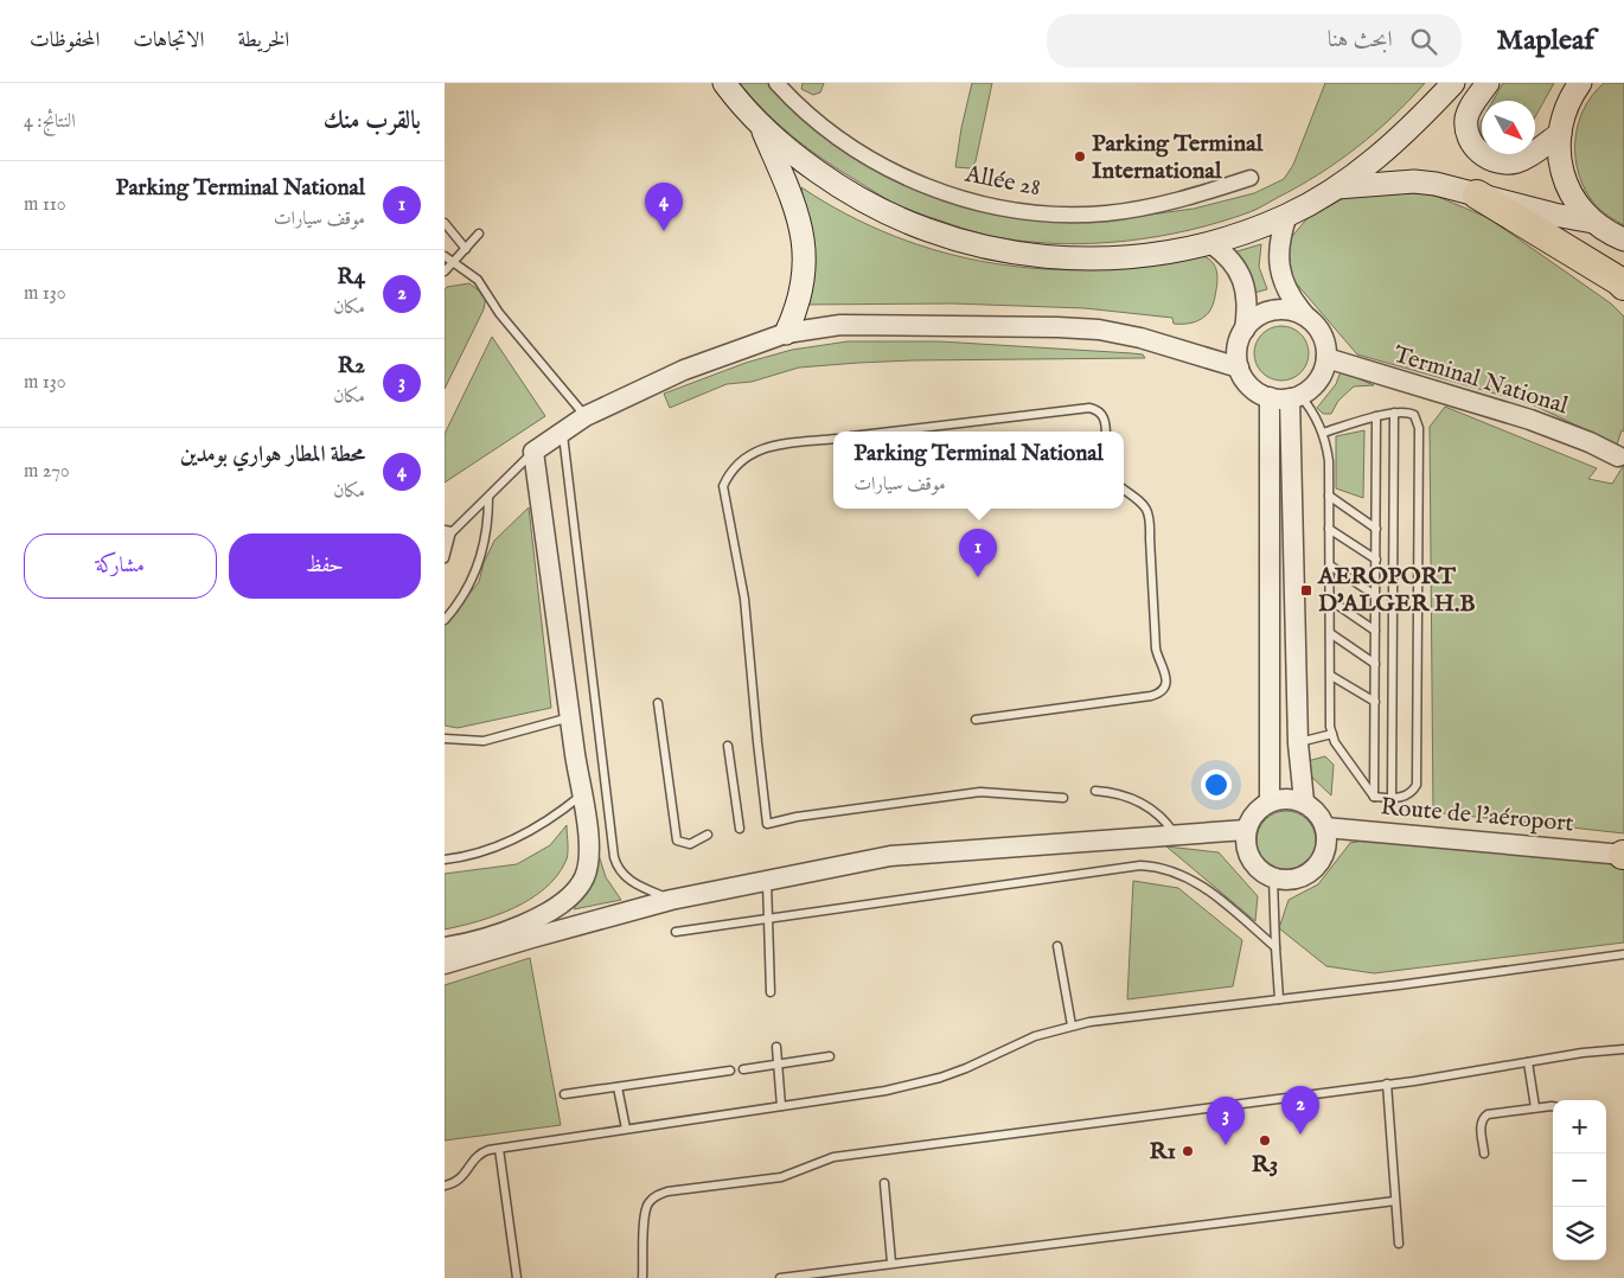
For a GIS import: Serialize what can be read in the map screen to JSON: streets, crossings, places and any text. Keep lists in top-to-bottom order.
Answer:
{
  "streets": {
    "street": ["Allée 28", "Terminal National", "Route de l'aéroport"]
  },
  "places": {
    "other": ["Parking Terminal International", "R3", "R1"],
    "transit": ["AEROPORT D'ALGER H.B"]
  },
  "north": "bottom right",
  "page": {
    "header": "Mapleaf",
    "search": "ابحث هنا",
    "nav": ["الخريطة", "الاتجاهات", "المحفوظات"],
    "heading": ["بالقرب منك", "النتائج: 4"],
    "list": [
      {
        "mark": "1",
        "name": "Parking Terminal National",
        "note": "موقف سيارات",
        "value": "110 m"
      },
      {
        "mark": "2",
        "name": "R4",
        "note": "مكان",
        "value": "130 m"
      },
      {
        "mark": "3",
        "name": "R2",
        "note": "مكان",
        "value": "130 m"
      },
      {
        "mark": "4",
        "name": "محطة المطار هواري بومدين",
        "note": "مكان",
        "value": "270 m"
      }
    ],
    "pins": [
      "4",
      "1",
      "2",
      "3"
    ],
    "popup": ["Parking Terminal National", "موقف سيارات"],
    "buttons": ["حفظ", "مشاركة"],
    "map_buttons": ["+", "−"]
  }
}
